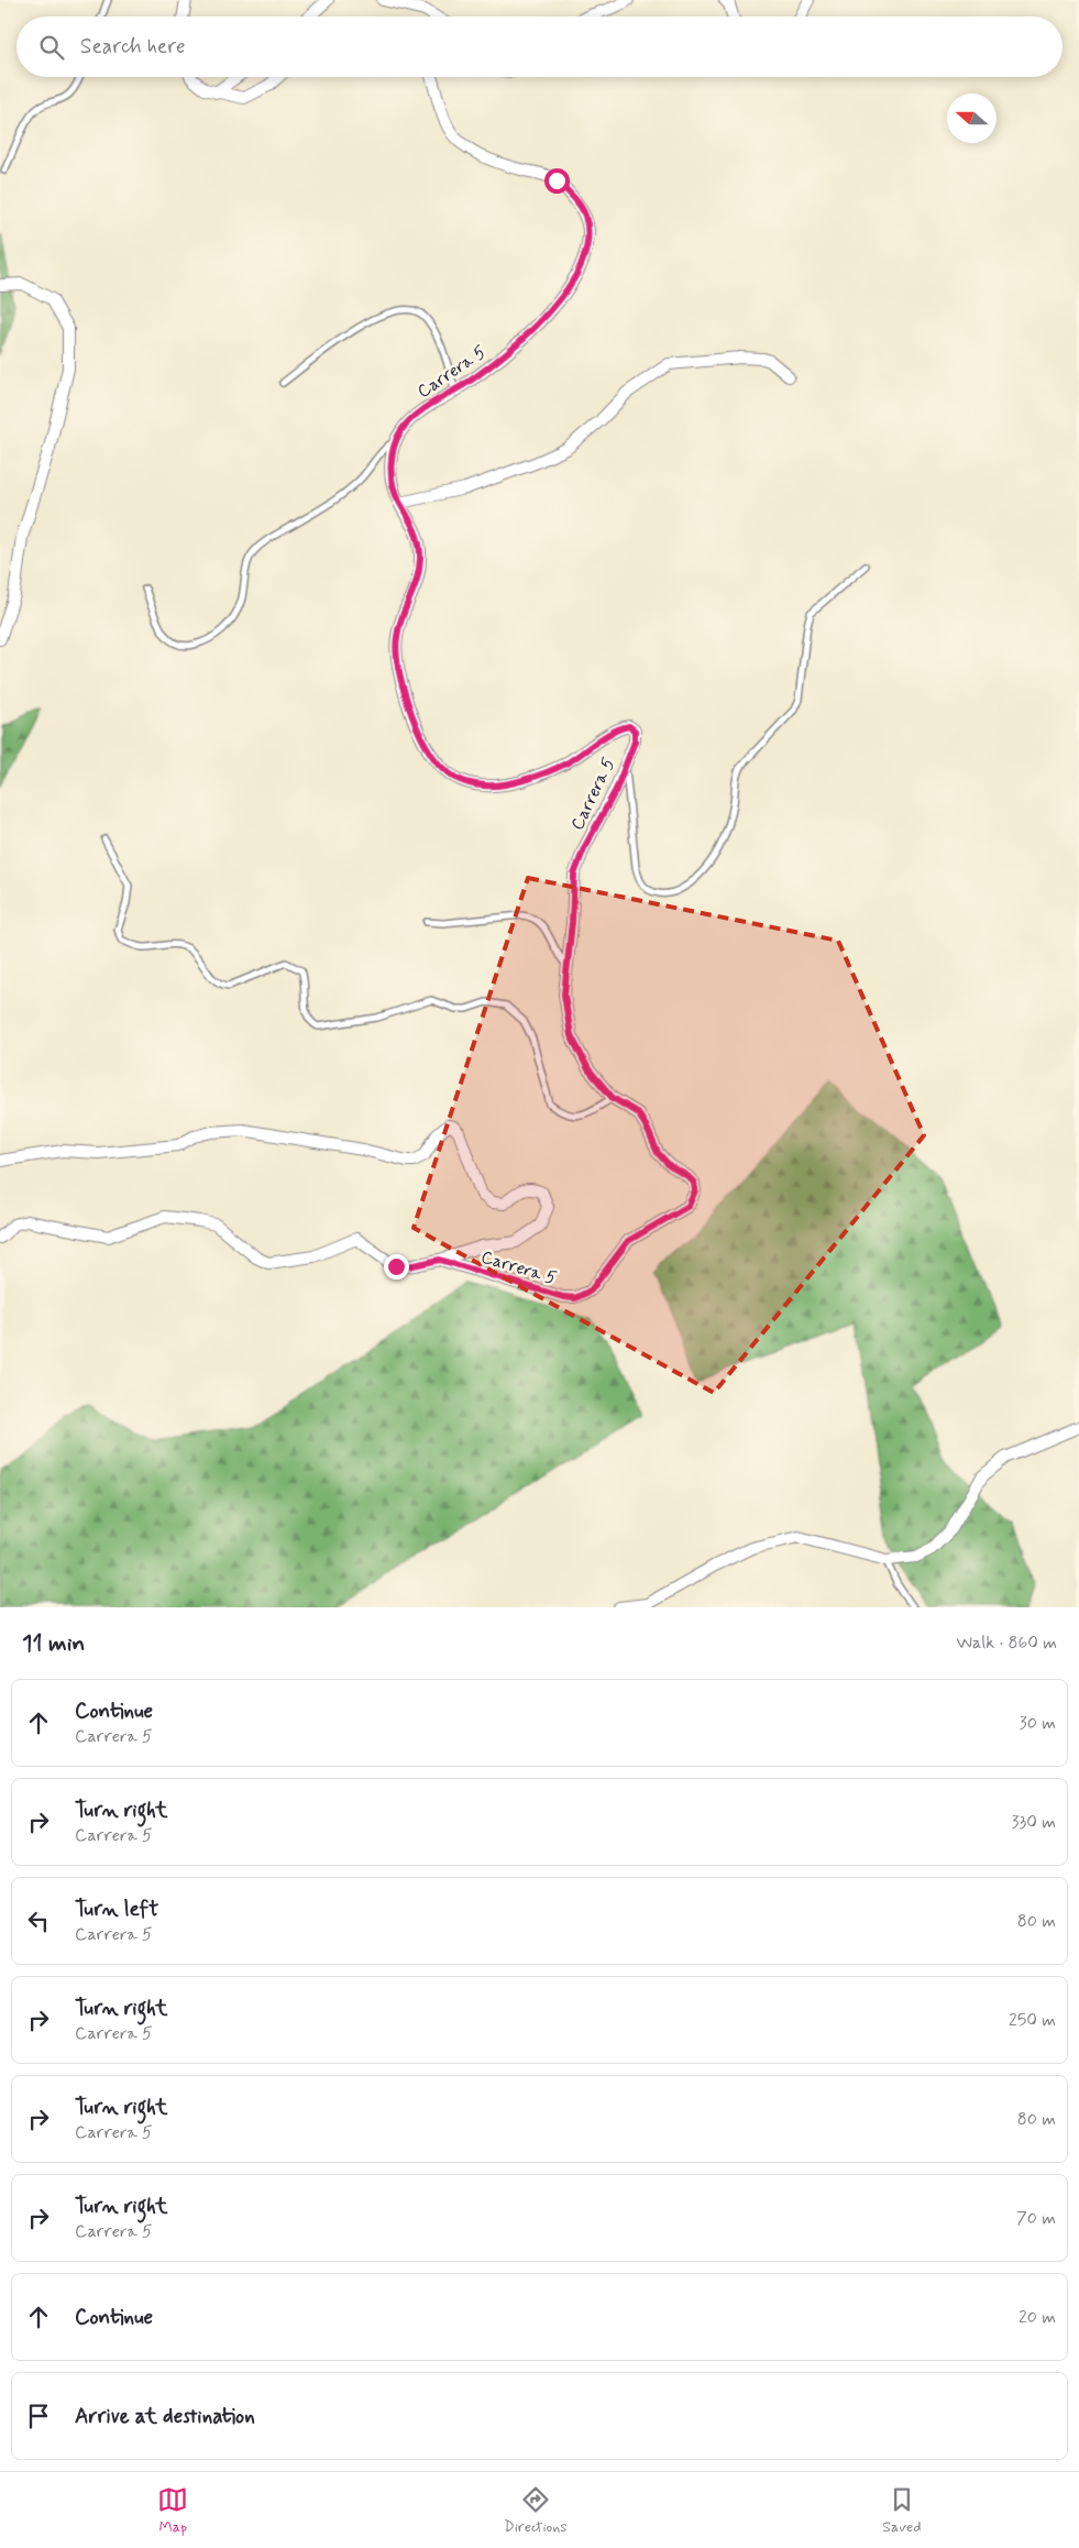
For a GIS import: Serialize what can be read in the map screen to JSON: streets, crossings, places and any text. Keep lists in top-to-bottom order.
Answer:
{
  "streets": {
    "street": ["Carrera 5"]
  },
  "north": "left",
  "page": {
    "search": "Search here",
    "heading": ["11 min", "Walk · 860 m"],
    "list": [
      ["Continue", "Carrera 5", "30 m"],
      ["Turn right", "Carrera 5", "330 m"],
      ["Turn left", "Carrera 5", "80 m"],
      ["Turn right", "Carrera 5", "250 m"],
      ["Turn right", "Carrera 5", "80 m"],
      ["Turn right", "Carrera 5", "70 m"],
      ["Continue", "20 m"],
      "Arrive at destination"
    ],
    "nav": ["Map", "Directions", "Saved"]
  }
}
